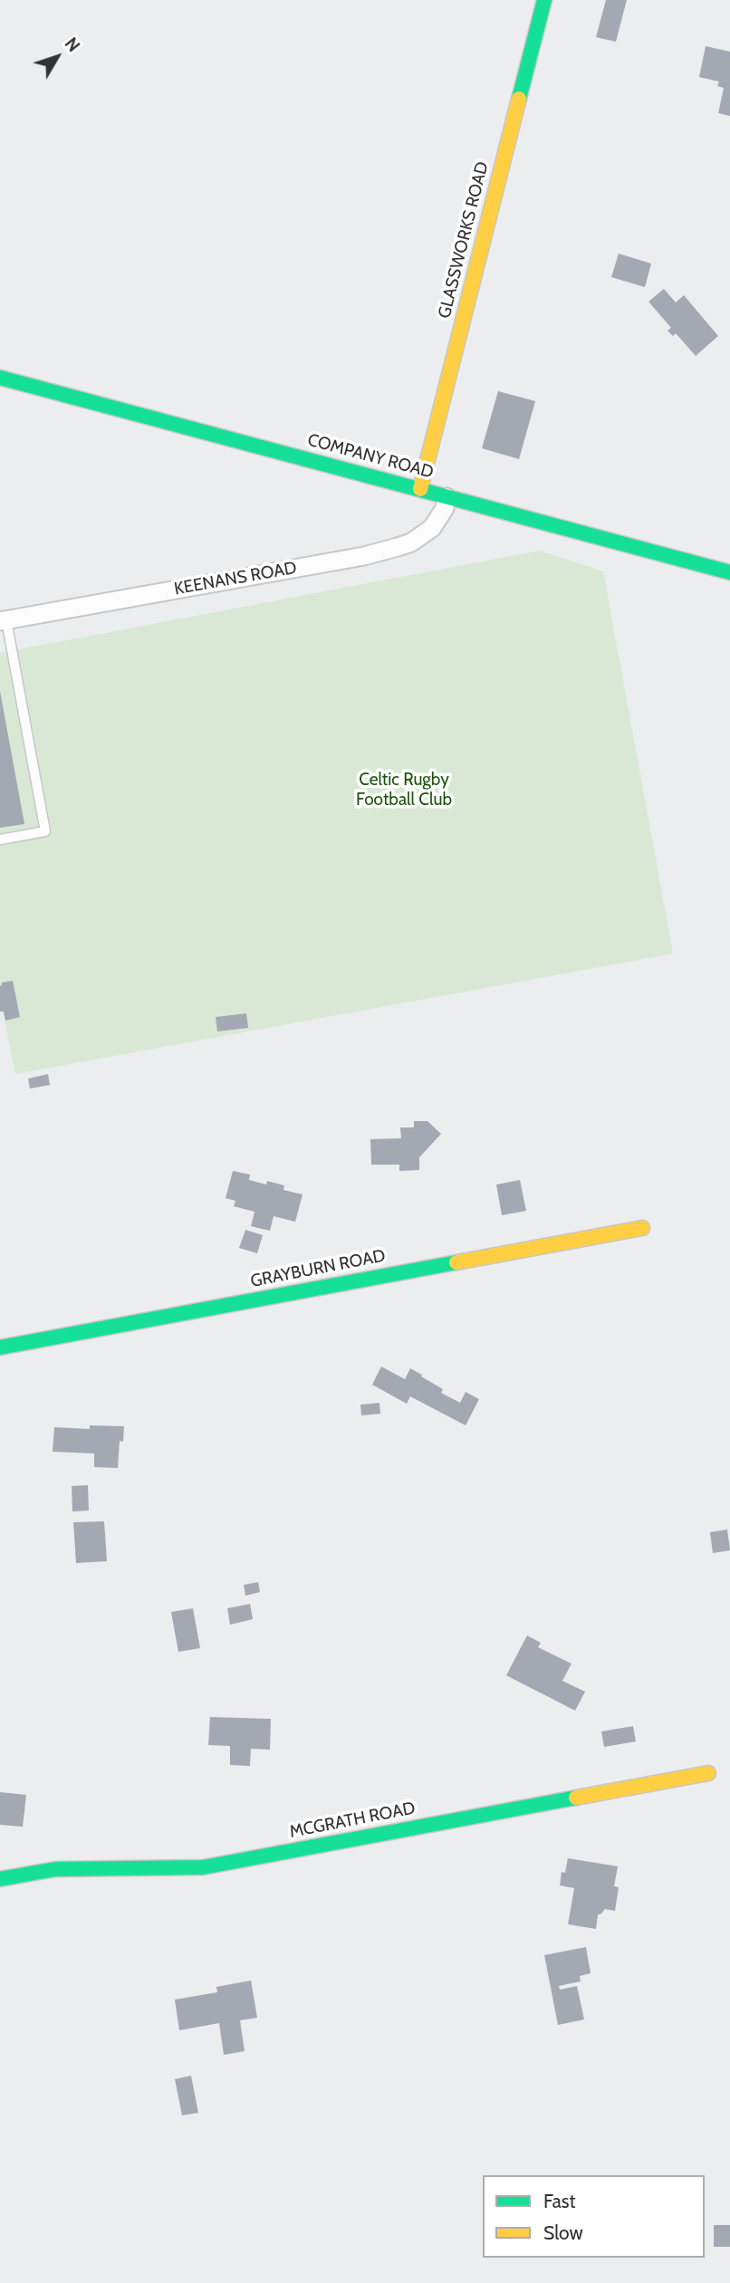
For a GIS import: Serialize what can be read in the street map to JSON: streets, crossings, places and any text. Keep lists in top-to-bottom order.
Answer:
{
  "streets": {
    "street": [
      "GLASSWORKS ROAD",
      "COMPANY ROAD",
      "KEENANS ROAD",
      "GRAYBURN ROAD",
      "MCGRATH ROAD"
    ]
  },
  "crossings": [
    ["GLASSWORKS ROAD", "COMPANY ROAD"],
    ["COMPANY ROAD", "KEENANS ROAD"]
  ],
  "parks": ["Celtic Rugby Football Club"],
  "legend": ["Fast", "Slow"],
  "north": "top right"
}
